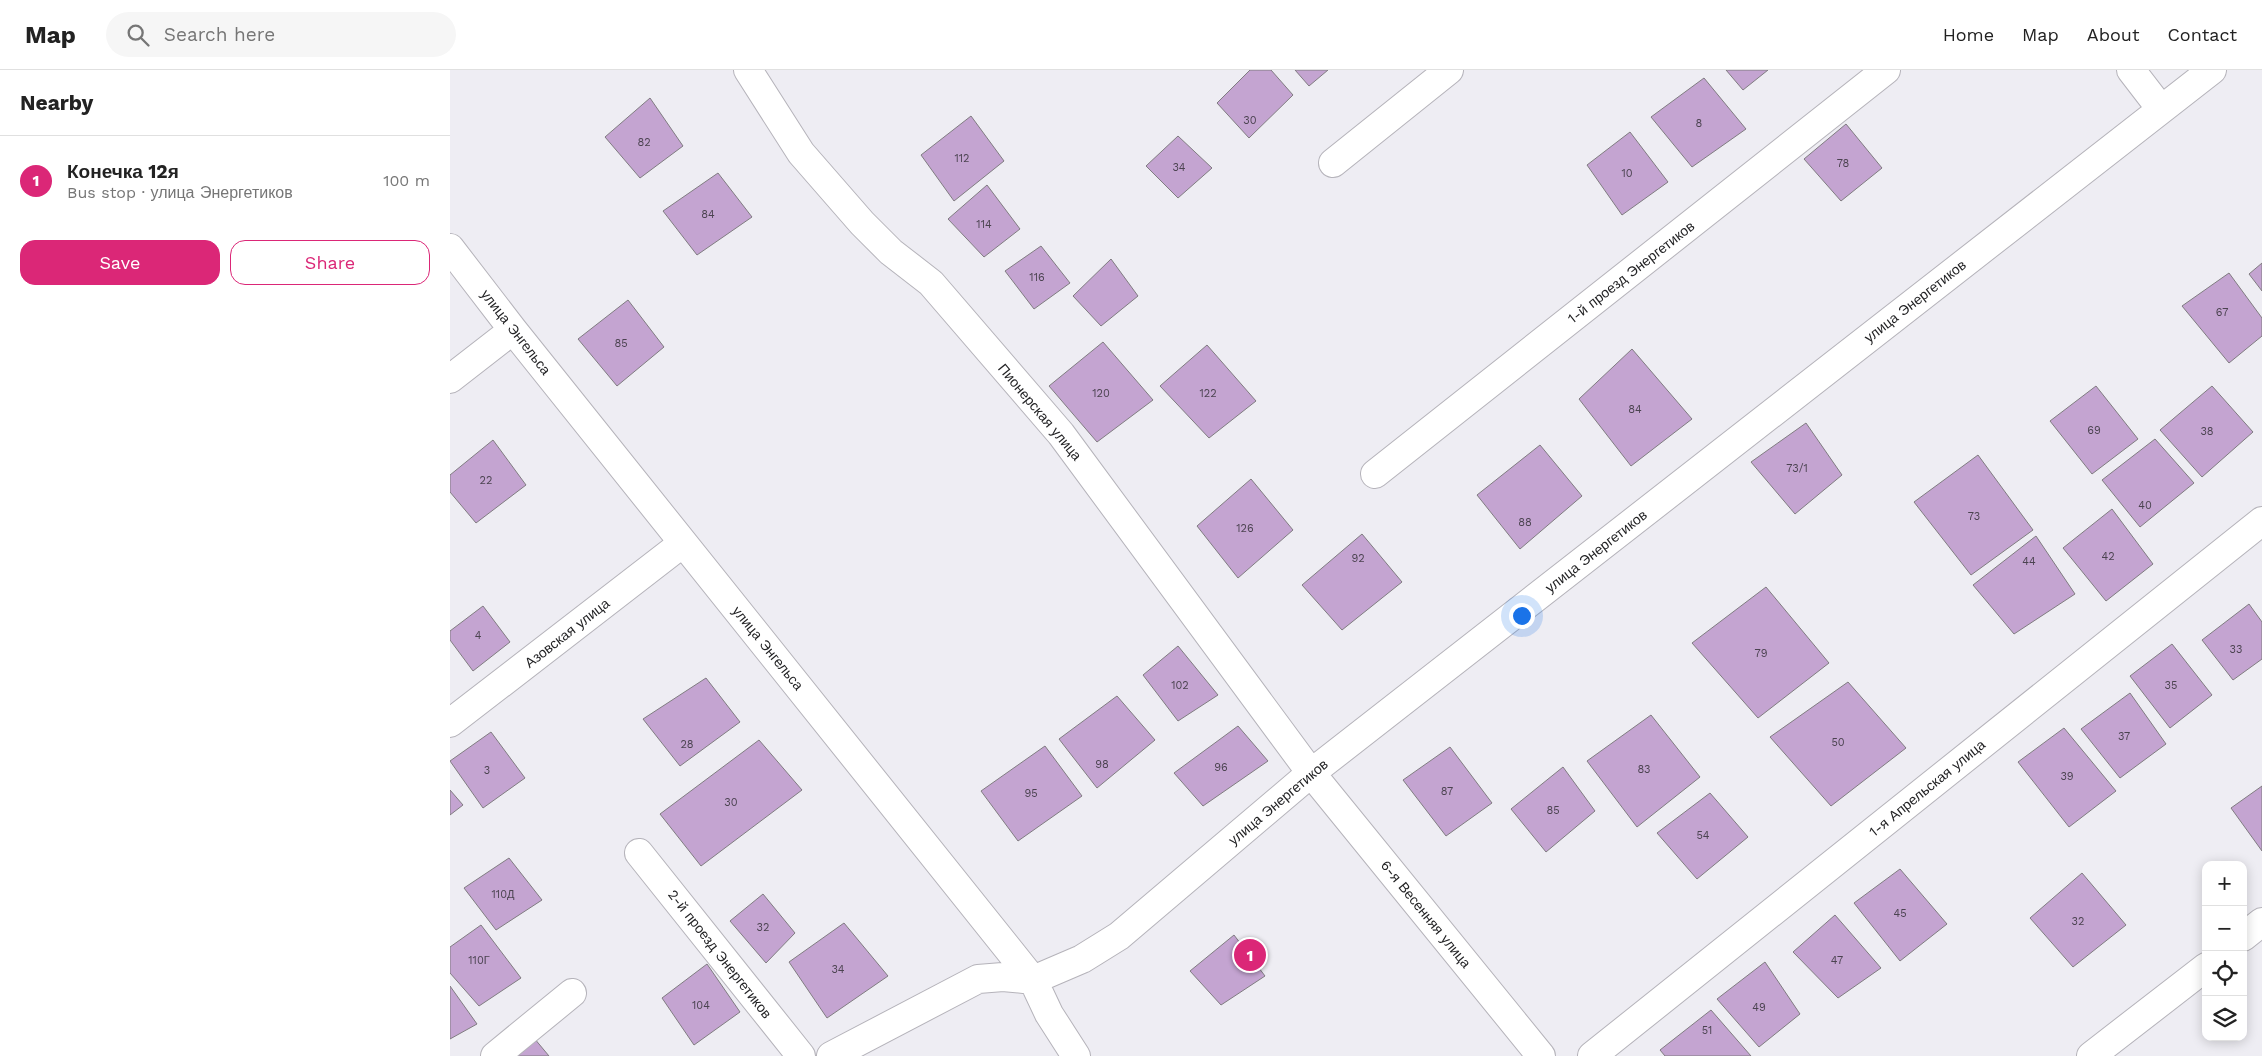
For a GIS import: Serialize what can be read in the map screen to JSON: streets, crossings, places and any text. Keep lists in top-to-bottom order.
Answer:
{
  "streets": {
    "street": [
      "1-й проезд Энергетиков",
      "улица Энергетиков",
      "улица Энгельса",
      "Пионерская улица",
      "Азовская улица",
      "1-я Апрельская улица",
      "6-я Весенняя улица",
      "2-й проезд Энергетиков"
    ]
  },
  "crossings": [
    ["улица Энергетиков", "улица Энгельса"],
    ["улица Энергетиков", "Пионерская улица"],
    ["улица Энергетиков", "6-я Весенняя улица"],
    ["улица Энгельса", "Азовская улица"],
    ["Пионерская улица", "6-я Весенняя улица"]
  ],
  "house_numbers": [
    "30",
    "8",
    "82",
    "112",
    "78",
    "34",
    "10",
    "84",
    "114",
    "116",
    "67",
    "85",
    "120",
    "122",
    "84",
    "69",
    "38",
    "73/1",
    "22",
    "40",
    "73",
    "88",
    "126",
    "42",
    "92",
    "44",
    "4",
    "33",
    "79",
    "102",
    "35",
    "37",
    "50",
    "28",
    "98",
    "96",
    "83",
    "3",
    "39",
    "87",
    "95",
    "30",
    "85",
    "54",
    "110Д",
    "45",
    "32",
    "32",
    "110Г",
    "47",
    "34",
    "104",
    "49",
    "51"
  ],
  "page": {
    "header": "Map",
    "search": "Search here",
    "nav": [
      "Home",
      "Map",
      "About",
      "Contact"
    ],
    "heading": "Nearby",
    "list": [
      {
        "mark": "1",
        "name": "Конечка 12я",
        "note": "Bus stop · улица Энергетиков",
        "value": "100 m"
      }
    ],
    "buttons": ["Save", "Share"],
    "map_buttons": ["+", "−"],
    "pins": "1"
  }
}
